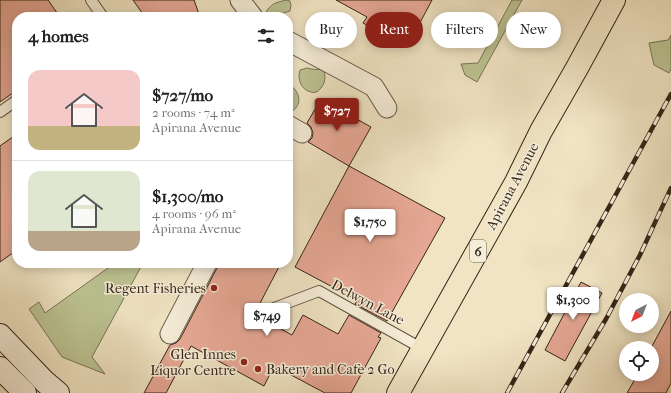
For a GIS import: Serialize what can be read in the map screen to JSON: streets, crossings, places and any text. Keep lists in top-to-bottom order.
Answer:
{
  "streets": {
    "main road": ["Apirana Avenue", "6"],
    "lane": ["Delwyn Lane"]
  },
  "crossings": [
    ["Apirana Avenue", "Delwyn Lane"]
  ],
  "places": ["Regent Fisheries", "Glen Innes Liquor Centre", "Bakery and Cafe 2 Go"],
  "north": "bottom left",
  "page": {
    "chip": [
      "Buy",
      "Rent",
      "Filters",
      "New"
    ],
    "heading": "4 homes",
    "list": [
      {
        "name": "$727/mo",
        "note": "2 rooms · 74 m² · Apirana Avenue"
      },
      {
        "name": "$1,300/mo",
        "note": "4 rooms · 96 m² · Apirana Avenue"
      }
    ],
    "price": [
      "$727",
      "$1,750",
      "$1,300",
      "$749"
    ]
  }
}
